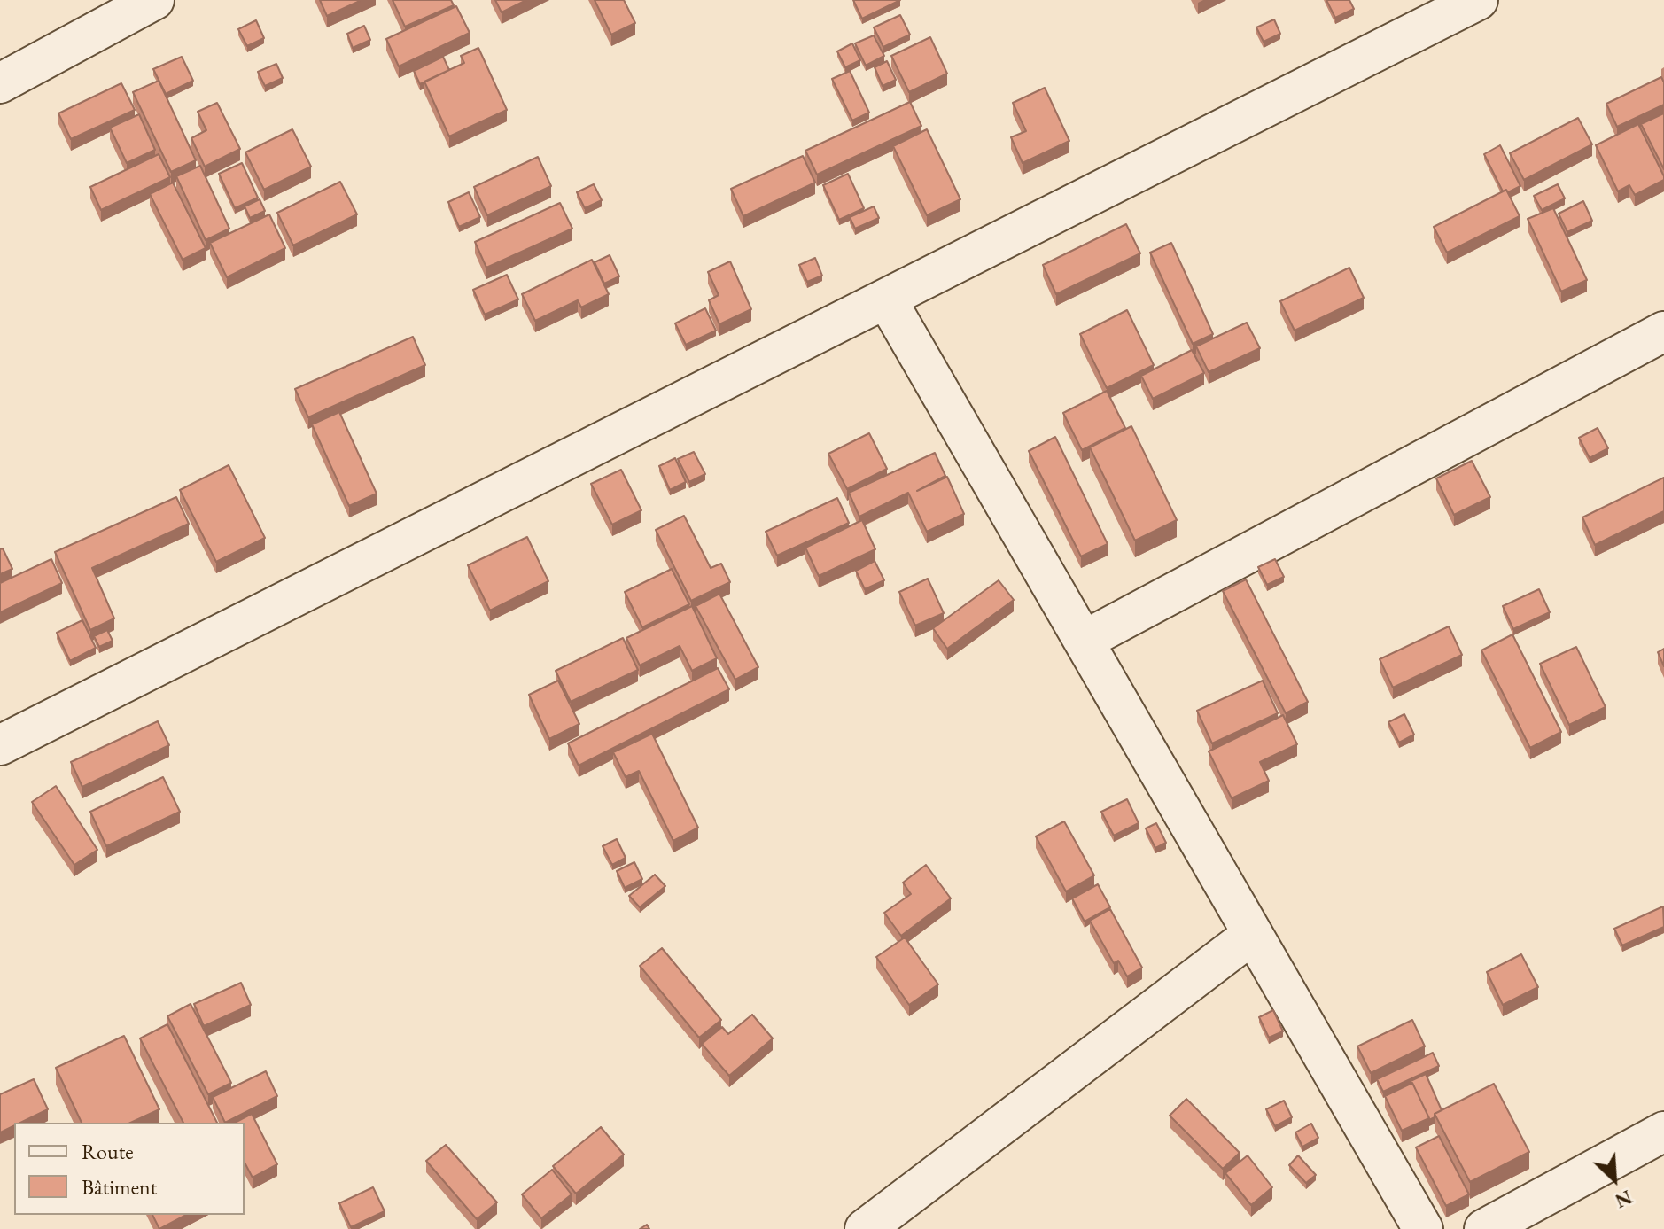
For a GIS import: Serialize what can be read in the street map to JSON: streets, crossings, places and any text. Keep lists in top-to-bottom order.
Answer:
{
  "legend": ["Route", "Bâtiment"],
  "north": "bottom right"
}
